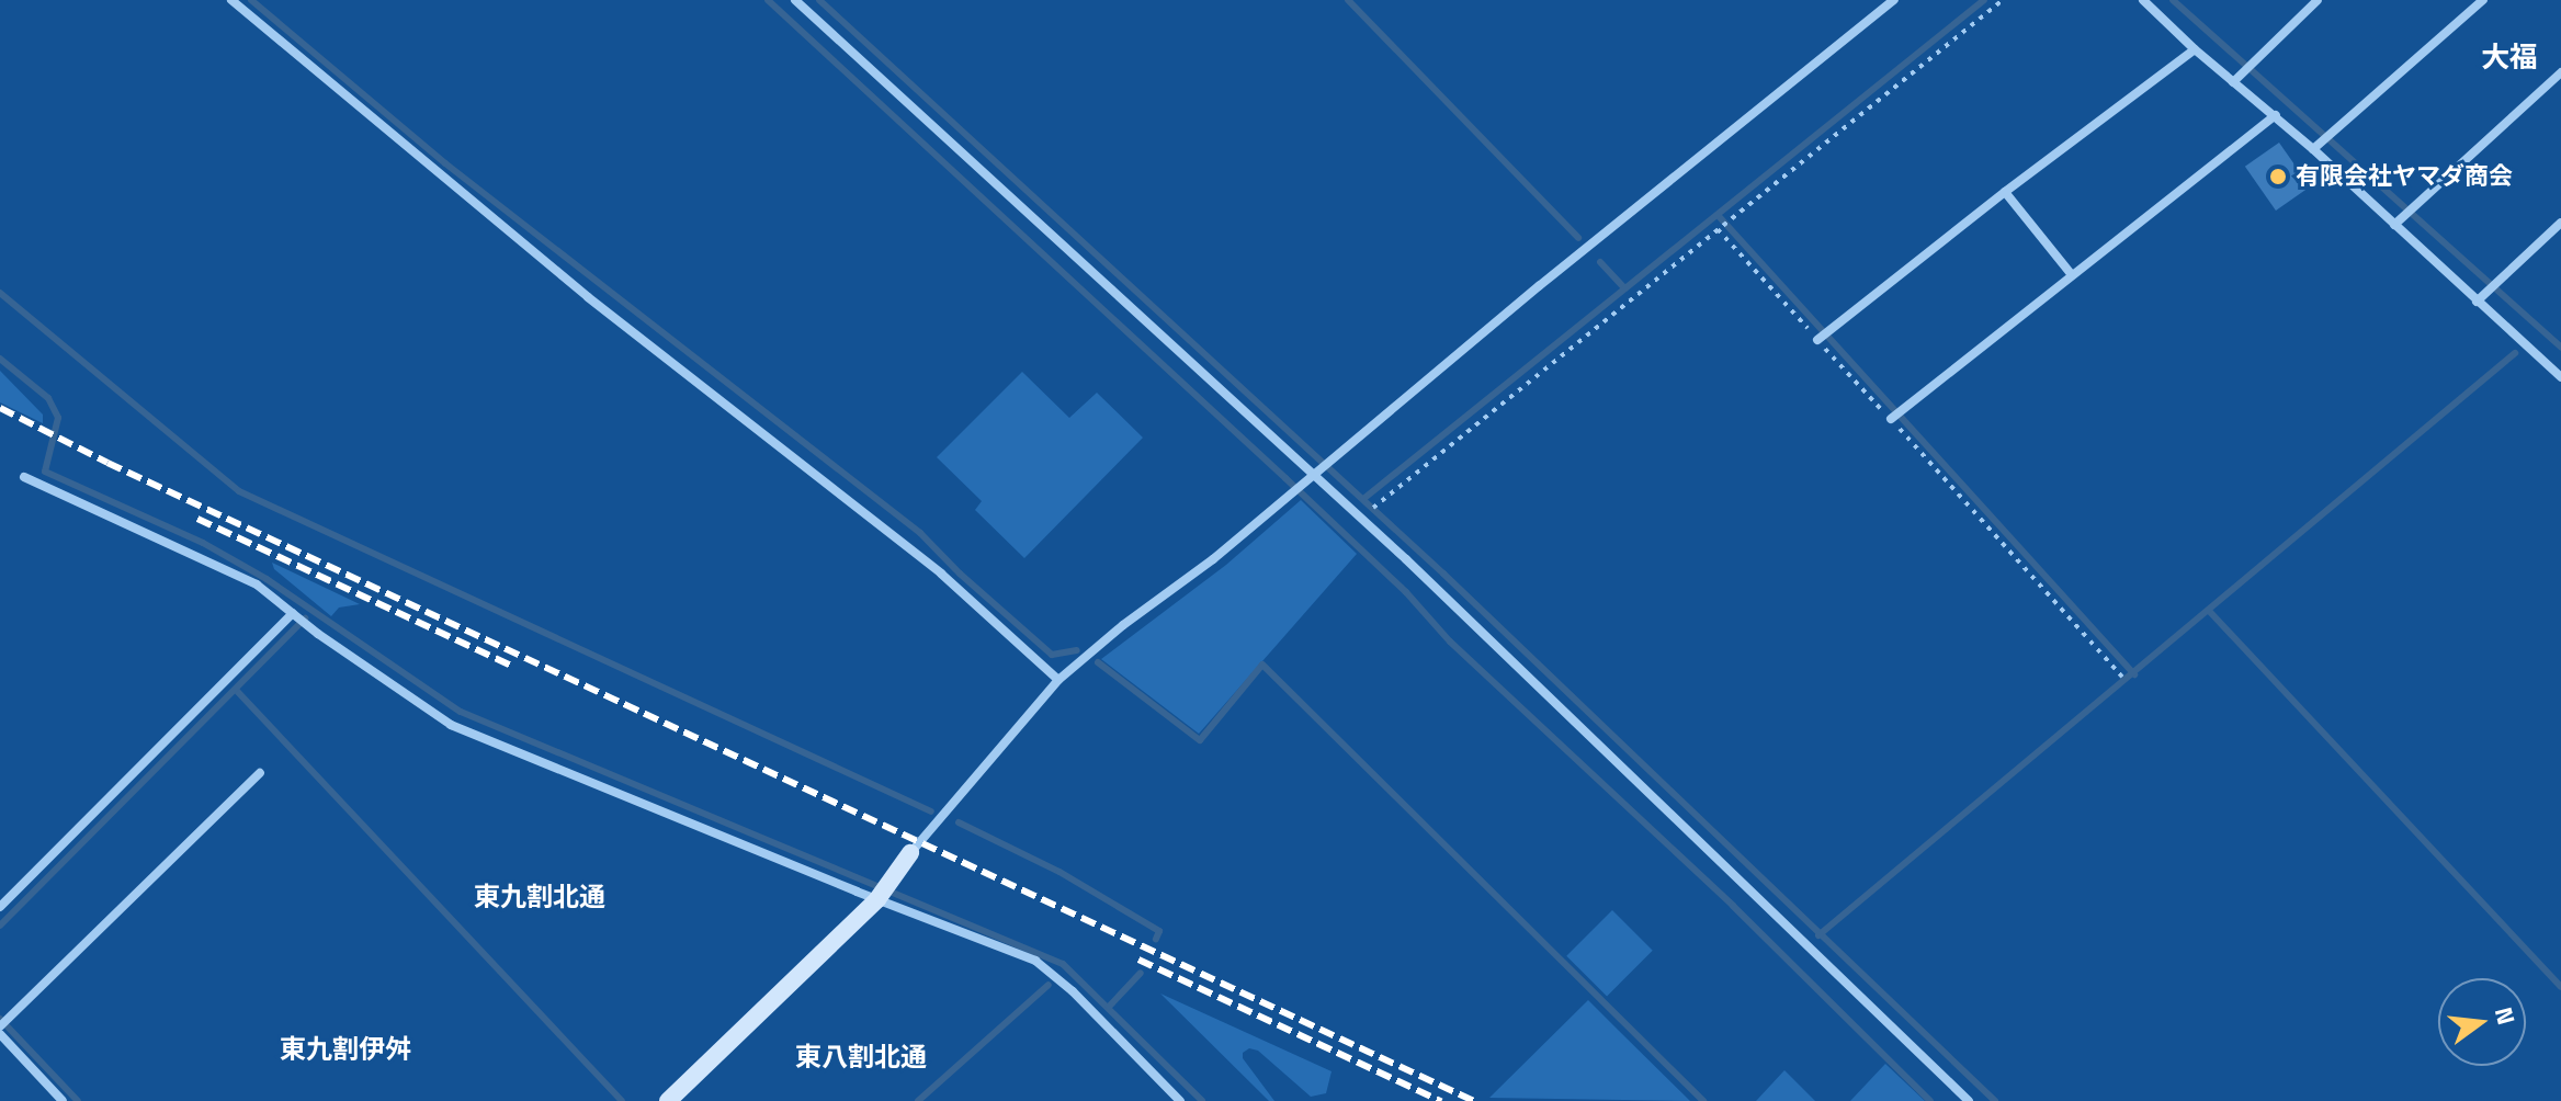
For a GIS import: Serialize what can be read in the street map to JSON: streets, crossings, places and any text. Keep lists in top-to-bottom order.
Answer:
{
  "districts": [
    "大福",
    "東九割北通",
    "東九割伊舛",
    "東八割北通"
  ],
  "places": ["有限会社ヤマダ商会"],
  "north": "right"
}
